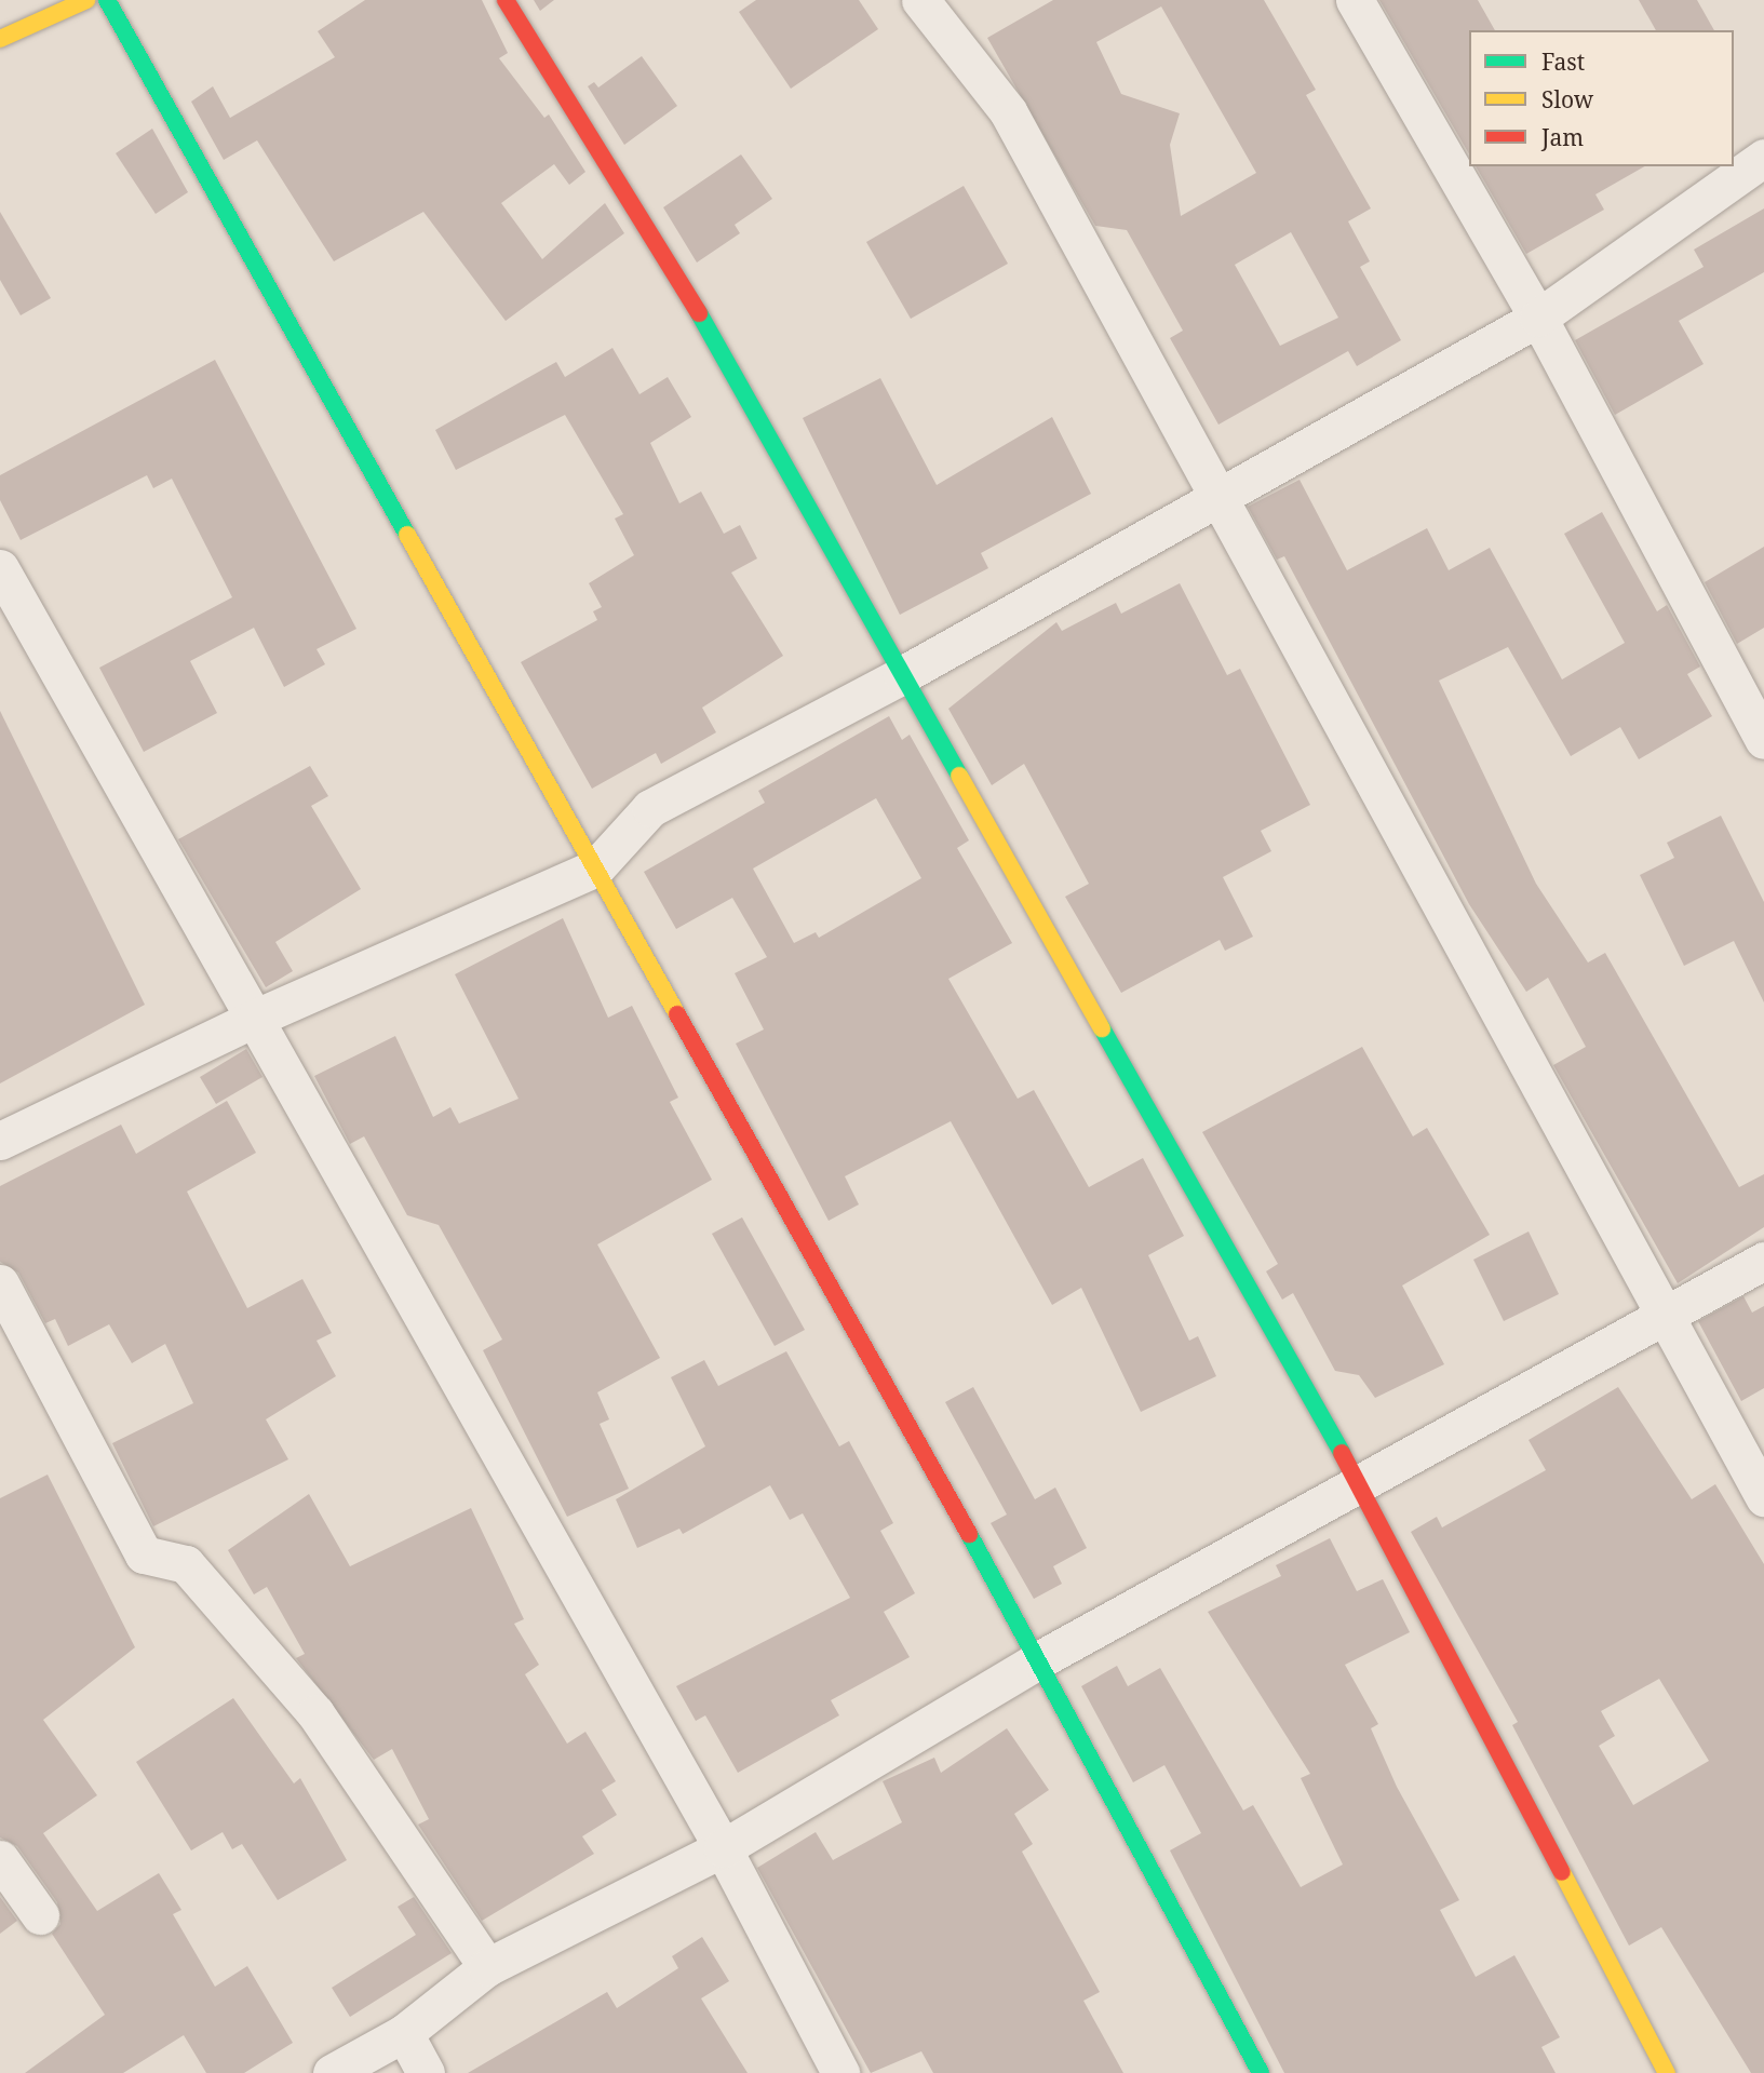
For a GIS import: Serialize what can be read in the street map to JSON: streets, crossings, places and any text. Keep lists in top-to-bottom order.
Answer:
{
  "legend": ["Fast", "Slow", "Jam"]
}
